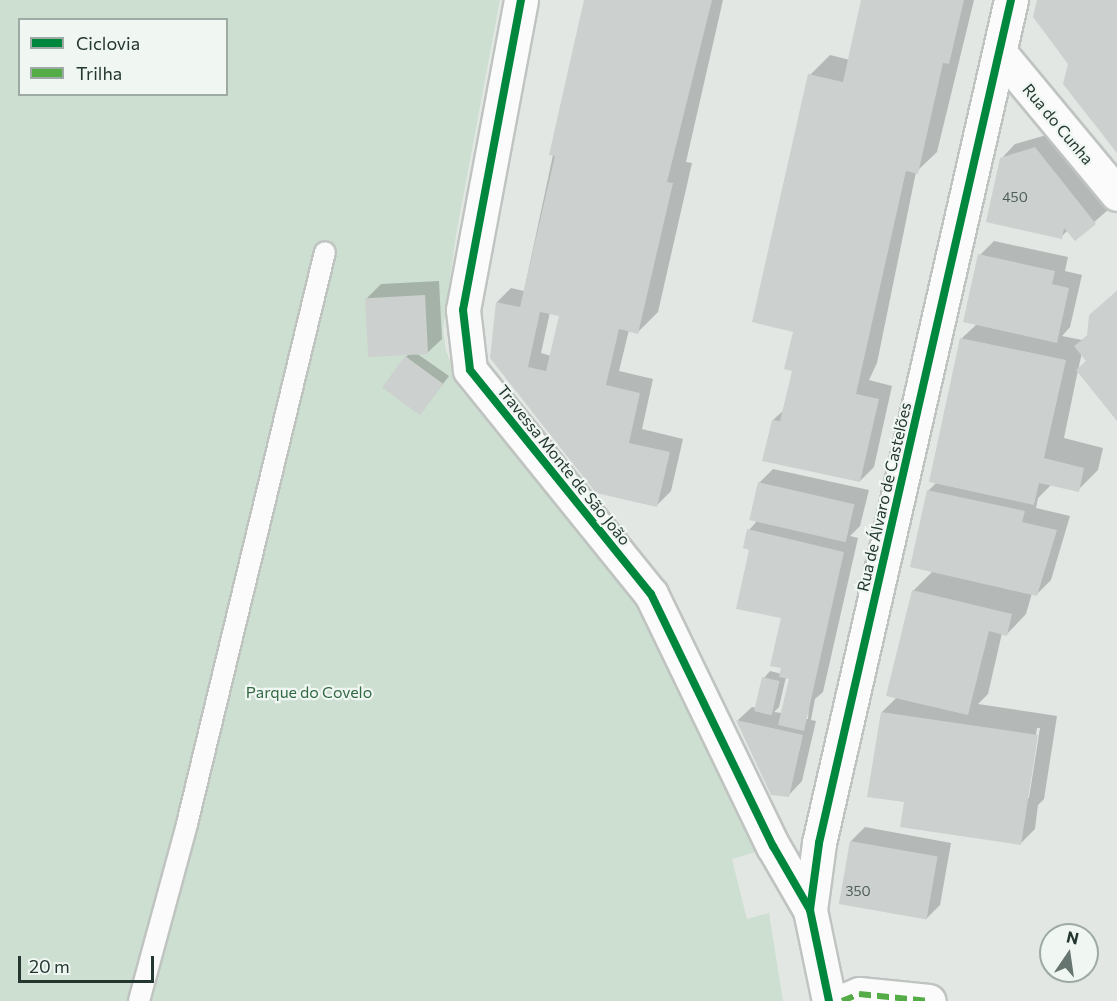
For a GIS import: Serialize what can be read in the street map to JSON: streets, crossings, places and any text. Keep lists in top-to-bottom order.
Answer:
{
  "streets": {
    "street": ["Rua do Cunha", "Travessa Monte de São João", "Rua de Álvaro de Castelões"]
  },
  "crossings": [
    ["Rua do Cunha", "Rua de Álvaro de Castelões"],
    ["Travessa Monte de São João", "Rua de Álvaro de Castelões"]
  ],
  "parks": ["Parque do Covelo"],
  "house_numbers": ["450", "350"],
  "legend": ["Ciclovia", "Trilha"],
  "scale_bar": "20 m",
  "north": "top"
}
